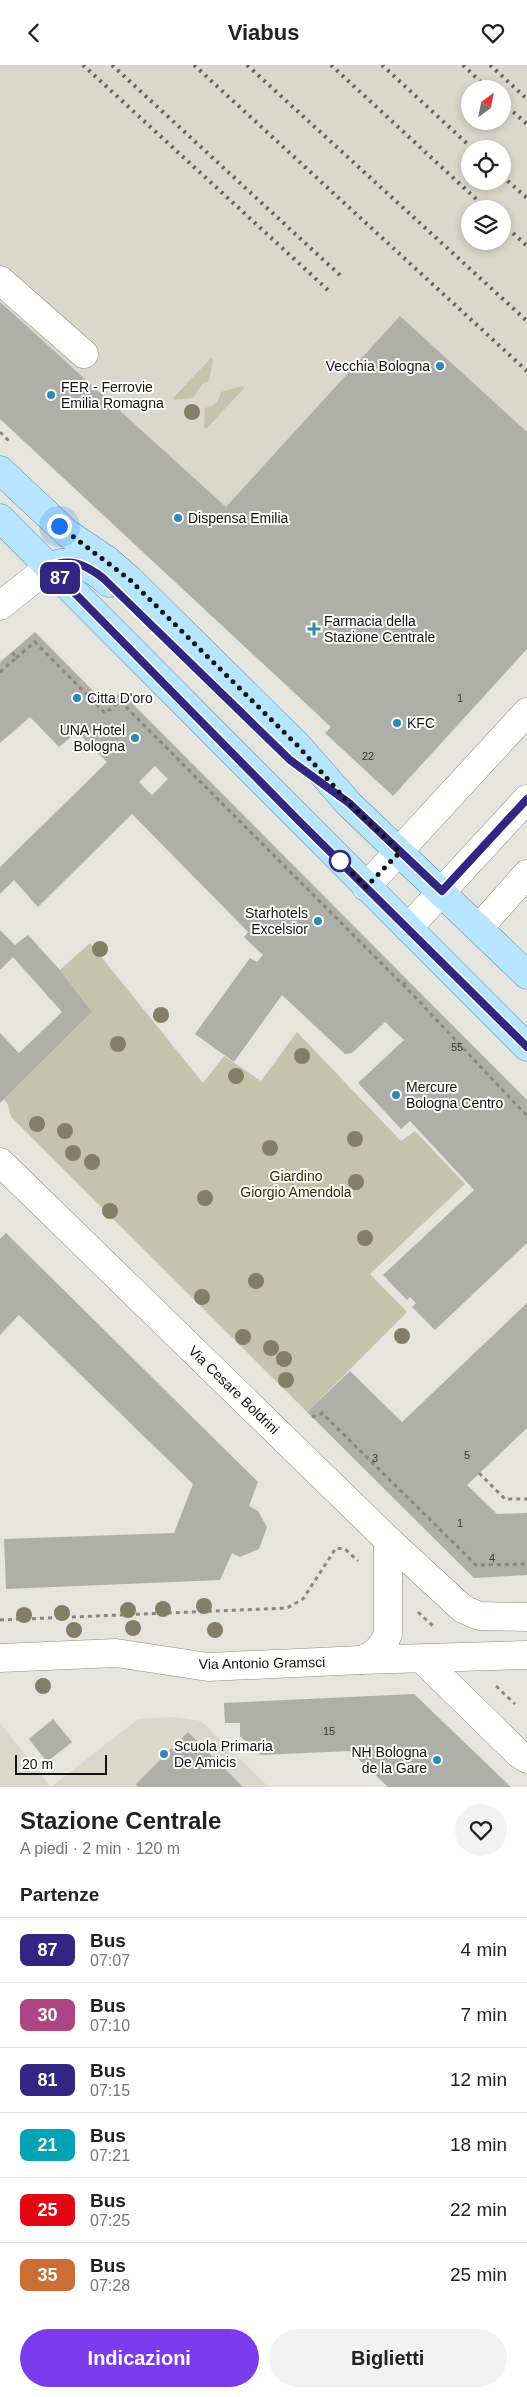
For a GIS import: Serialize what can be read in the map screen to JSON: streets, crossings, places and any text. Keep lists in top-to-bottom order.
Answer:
{
  "streets": {
    "street": ["Via Cesare Boldrini", "Via Antonio Gramsci"]
  },
  "parks": ["Giardino Giorgio Amendola"],
  "places": {
    "other": [
      "Vecchia Bologna",
      "FER - Ferrovie Emilia Romagna",
      "Dispensa Emilia",
      "Citta D'oro",
      "KFC",
      "UNA Hotel Bologna",
      "Starhotels Excelsior",
      "Mercure Bologna Centro",
      "Scuola Primaria De Amicis",
      "NH Bologna de la Gare"
    ],
    "health": ["Farmacia della Stazione Centrale"]
  },
  "lines": ["bus line 87"],
  "house_numbers": [
    "1",
    "22",
    "55",
    "5",
    "3",
    "1",
    "4",
    "15"
  ],
  "scale_bar": "20 m",
  "north": "top right",
  "page": {
    "header": "Viabus",
    "on_map": "87",
    "scale": "20 m",
    "heading": [
      ["Stazione Centrale", "A piedi · 2 min · 120 m"],
      "Partenze"
    ],
    "list": [
      {
        "mark": "87",
        "name": "Bus",
        "note": "07:07",
        "value": "4 min"
      },
      {
        "mark": "30",
        "name": "Bus",
        "note": "07:10",
        "value": "7 min"
      },
      {
        "mark": "81",
        "name": "Bus",
        "note": "07:15",
        "value": "12 min"
      },
      {
        "mark": "21",
        "name": "Bus",
        "note": "07:21",
        "value": "18 min"
      },
      {
        "mark": "25",
        "name": "Bus",
        "note": "07:25",
        "value": "22 min"
      },
      {
        "mark": "35",
        "name": "Bus",
        "note": "07:28",
        "value": "25 min"
      }
    ],
    "buttons": ["Indicazioni", "Biglietti"]
  }
}
